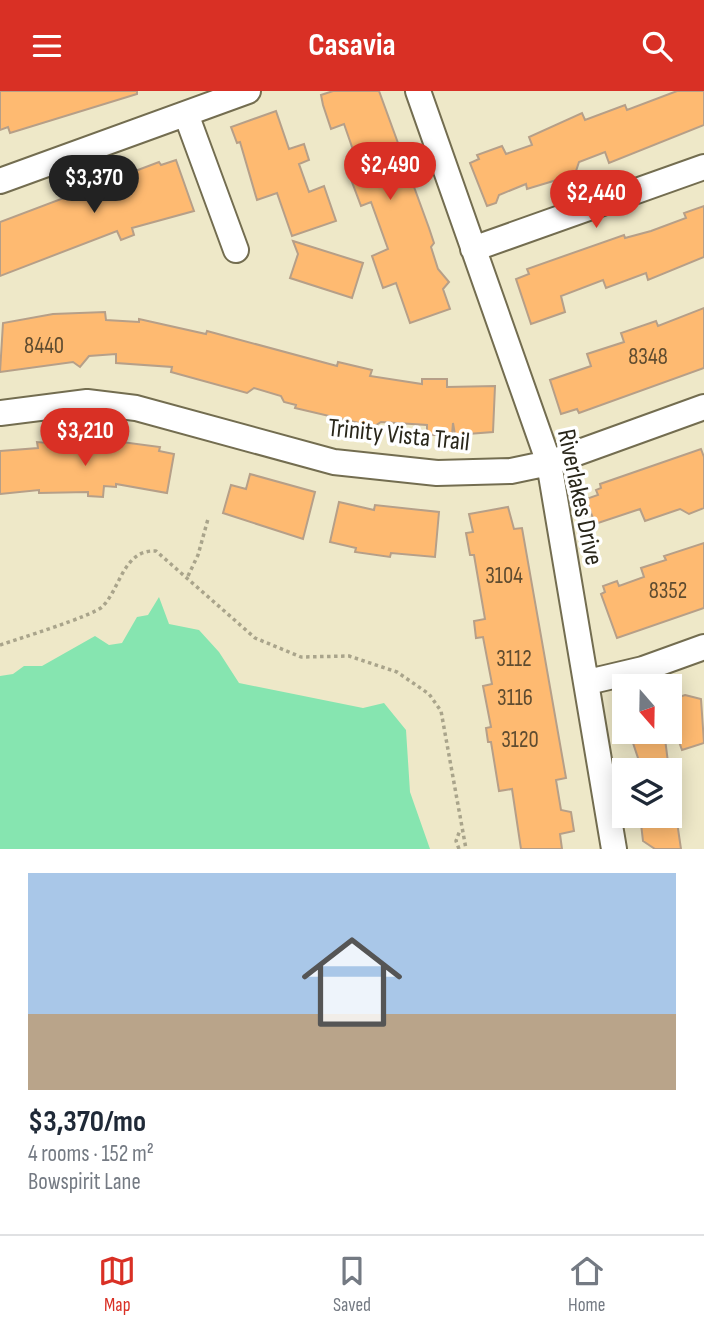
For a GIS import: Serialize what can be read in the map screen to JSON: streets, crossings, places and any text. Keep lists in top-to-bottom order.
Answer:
{
  "streets": {
    "street": ["Trinity Vista Trail", "Riverlakes Drive"]
  },
  "crossings": [
    ["Trinity Vista Trail", "Riverlakes Drive"]
  ],
  "house_numbers": [
    "8440",
    "8348",
    "3104",
    "8352",
    "3112",
    "3116",
    "3120"
  ],
  "north": "bottom",
  "page": {
    "header": "Casavia",
    "price": [
      "$2,490",
      "$3,370",
      "$2,440",
      "$3,210"
    ],
    "list": [
      {
        "name": "$3,370/mo",
        "note": "4 rooms · 152 m² · Bowspirit Lane"
      }
    ],
    "tabs": ["Map", "Saved", "Home"]
  }
}
